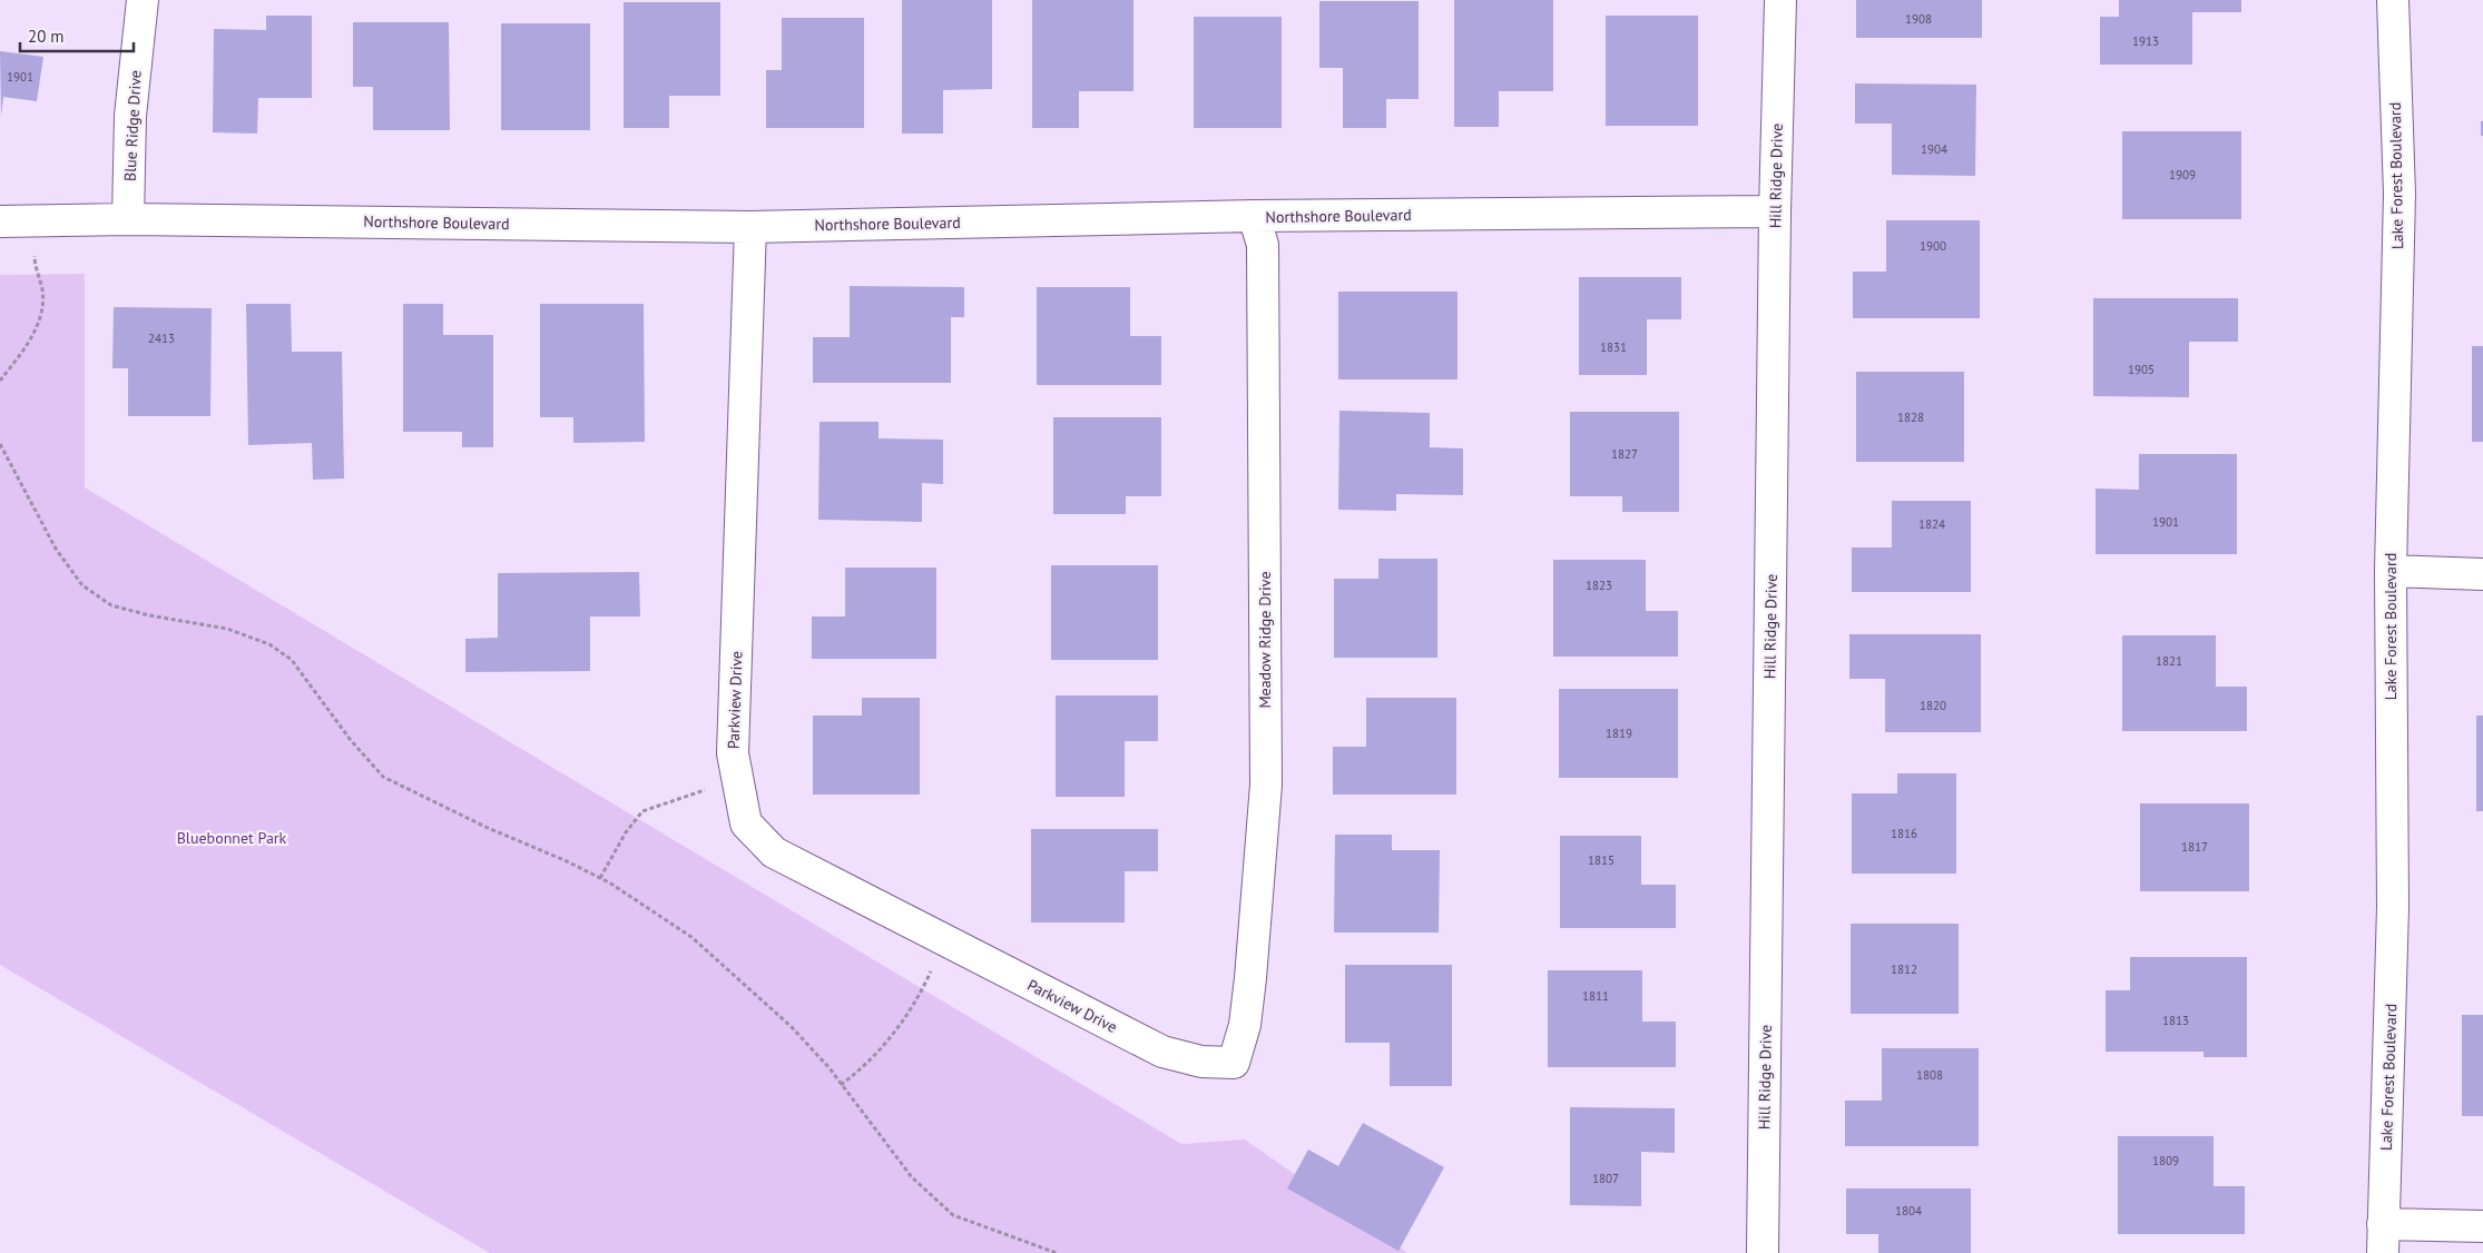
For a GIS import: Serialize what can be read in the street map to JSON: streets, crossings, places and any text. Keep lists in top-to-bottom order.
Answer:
{
  "streets": {
    "street": [
      "Blue Ridge Drive",
      "Hill Ridge Drive",
      "Lake Forest Boulevard",
      "Northshore Boulevard",
      "Meadow Ridge Drive",
      "Parkview Drive"
    ]
  },
  "crossings": [
    ["Blue Ridge Drive", "Northshore Boulevard"],
    ["Hill Ridge Drive", "Northshore Boulevard"],
    ["Northshore Boulevard", "Meadow Ridge Drive"],
    ["Northshore Boulevard", "Parkview Drive"],
    ["Meadow Ridge Drive", "Parkview Drive"]
  ],
  "parks": ["Bluebonnet Park"],
  "house_numbers": [
    "1908",
    "1913",
    "1901",
    "1904",
    "1909",
    "1900",
    "2413",
    "1831",
    "1905",
    "1828",
    "1827",
    "1901",
    "1824",
    "1823",
    "1821",
    "1820",
    "1819",
    "1816",
    "1817",
    "1815",
    "1812",
    "1811",
    "1813",
    "1808",
    "1809",
    "1807",
    "1804"
  ],
  "scale_bar": "20 m"
}
